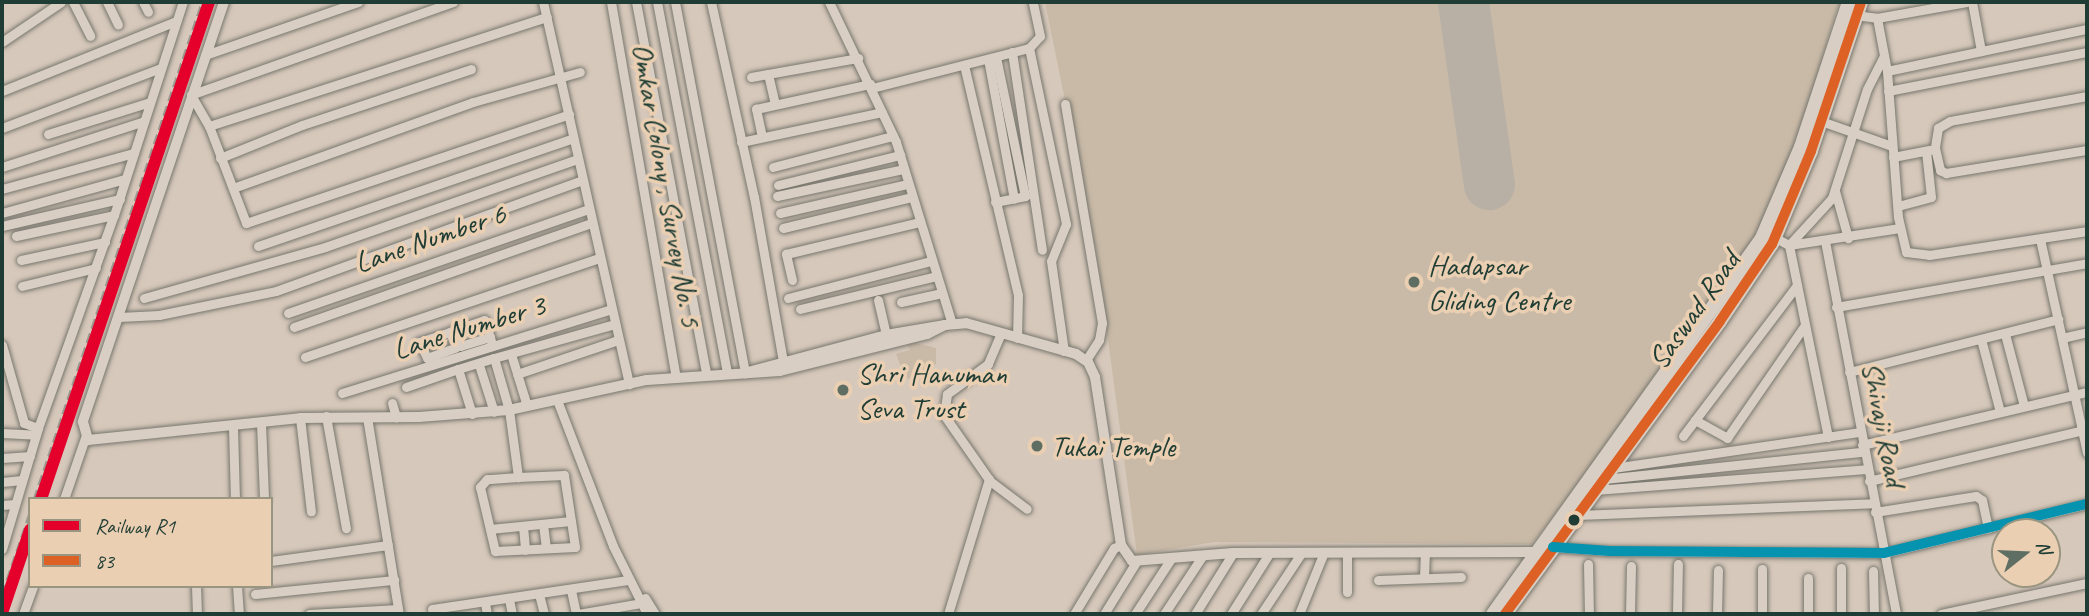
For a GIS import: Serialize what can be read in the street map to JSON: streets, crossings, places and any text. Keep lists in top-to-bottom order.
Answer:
{
  "streets": {
    "highway": ["Saswad Road"],
    "street": [
      "Omkar Colony , Survey No. 5",
      "Lane Number 6",
      "Lane Number 3",
      "Shivaji Road"
    ]
  },
  "places": ["Hadapsar Gliding Centre", "Shri Hanuman Seva Trust", "Tukai Temple"],
  "lines": ["rail line R1", "transit line 83"],
  "legend": ["Railway R1", "83"],
  "north": "right"
}
